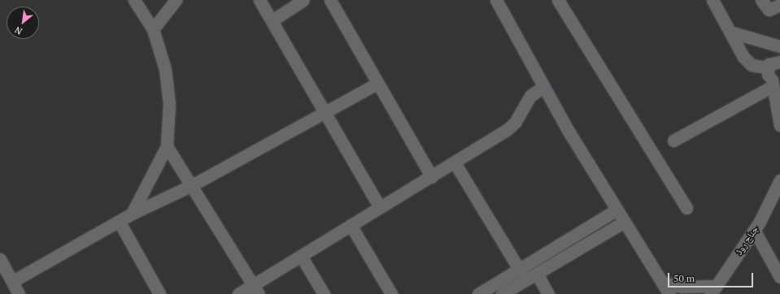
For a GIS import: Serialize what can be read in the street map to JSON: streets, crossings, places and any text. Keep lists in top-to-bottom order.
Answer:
{
  "streets": {
    "street": ["جناح روڈ"]
  },
  "scale_bar": "50 m",
  "north": "bottom left"
}
